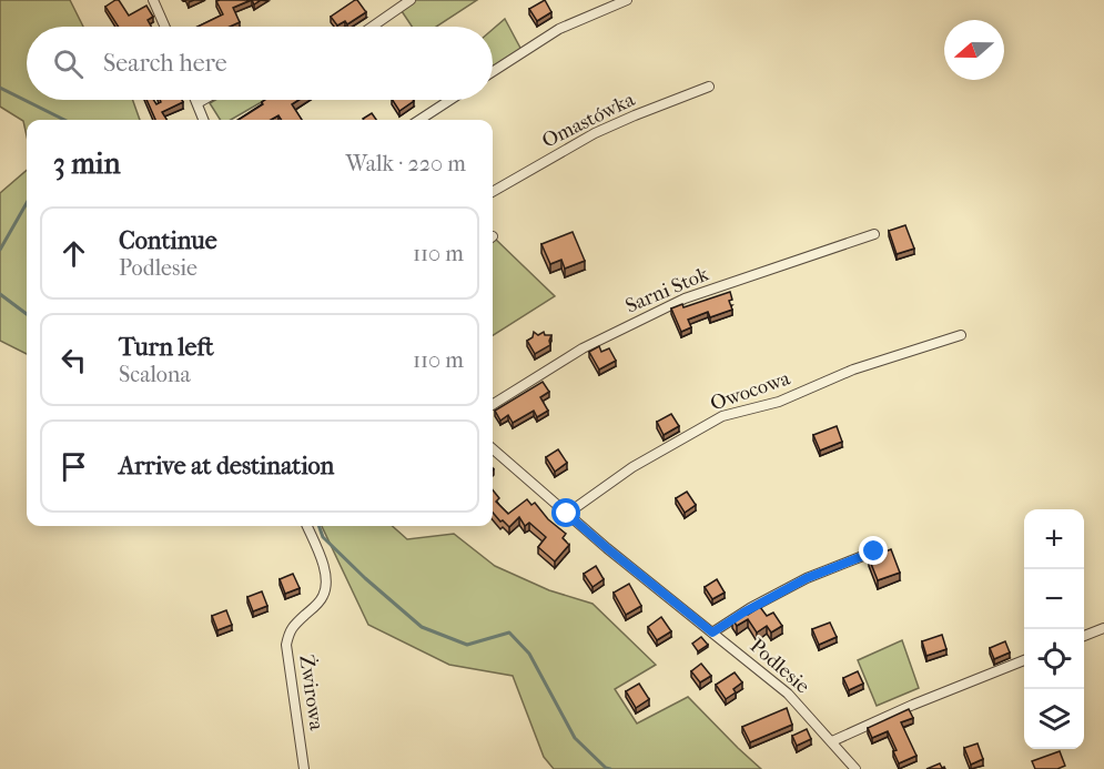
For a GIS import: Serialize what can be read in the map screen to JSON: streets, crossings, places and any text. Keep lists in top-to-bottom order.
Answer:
{
  "streets": {
    "street": [
      "Omastówka",
      "Sarni Stok",
      "Owocowa",
      "Podlesie",
      "Żwirowa"
    ]
  },
  "crossings": [
    ["Owocowa", "Podlesie"]
  ],
  "north": "left",
  "page": {
    "search": "Search here",
    "heading": ["3 min", "Walk · 220 m"],
    "list": [
      ["Continue", "Podlesie", "110 m"],
      ["Turn left", "Scalona", "110 m"],
      "Arrive at destination"
    ],
    "map_buttons": ["+", "−"]
  }
}
